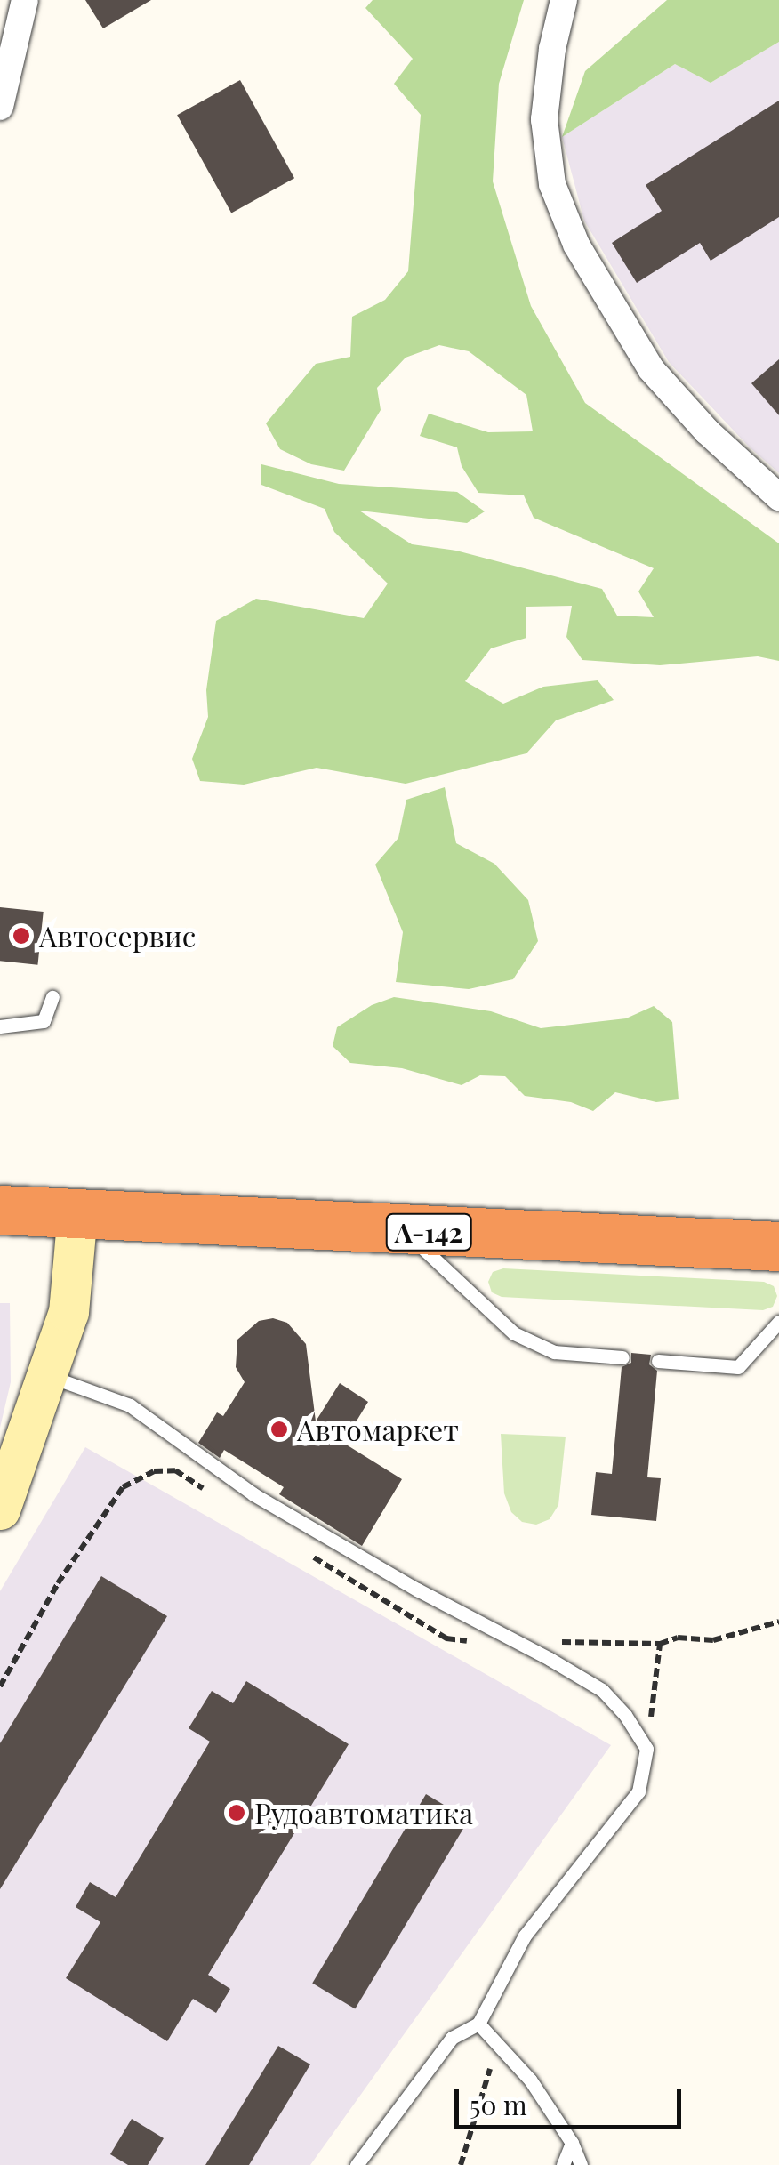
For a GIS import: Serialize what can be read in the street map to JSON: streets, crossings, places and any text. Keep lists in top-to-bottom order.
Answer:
{
  "streets": {
    "highway": ["А-142"]
  },
  "places": ["Автосервис", "Автомаркет", "Рудоавтоматика"],
  "scale_bar": "50 m"
}
